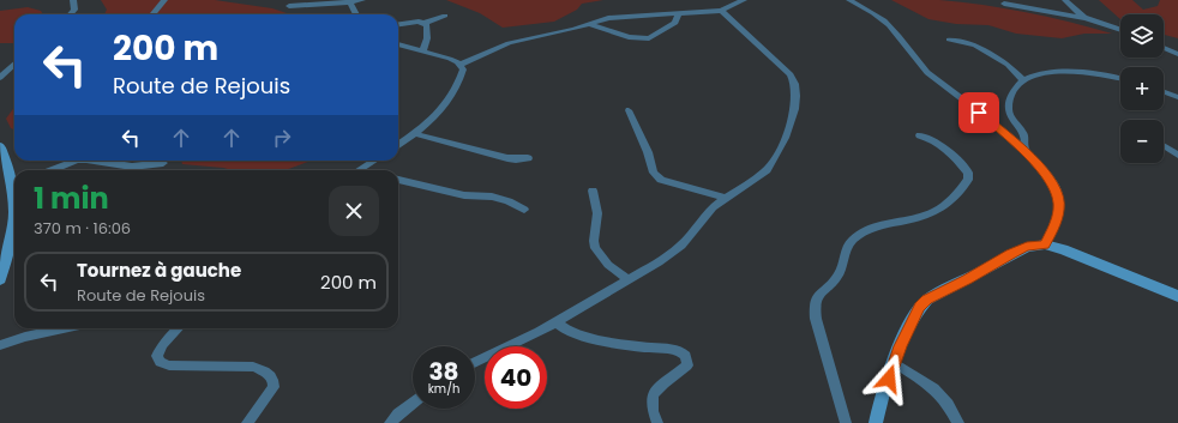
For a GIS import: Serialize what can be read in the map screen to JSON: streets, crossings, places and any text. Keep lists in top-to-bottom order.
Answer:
{
  "page": {
    "map_buttons": ["+", "−"],
    "turn": ["200 m", "Route de Rejouis"],
    "heading": ["1 min", "370 m · 16:06"],
    "list": [
      {
        "name": "Tournez à gauche",
        "note": "Route de Rejouis",
        "value": "200 m"
      }
    ],
    "speed": "38 km/h",
    "limit": "40"
  }
}
